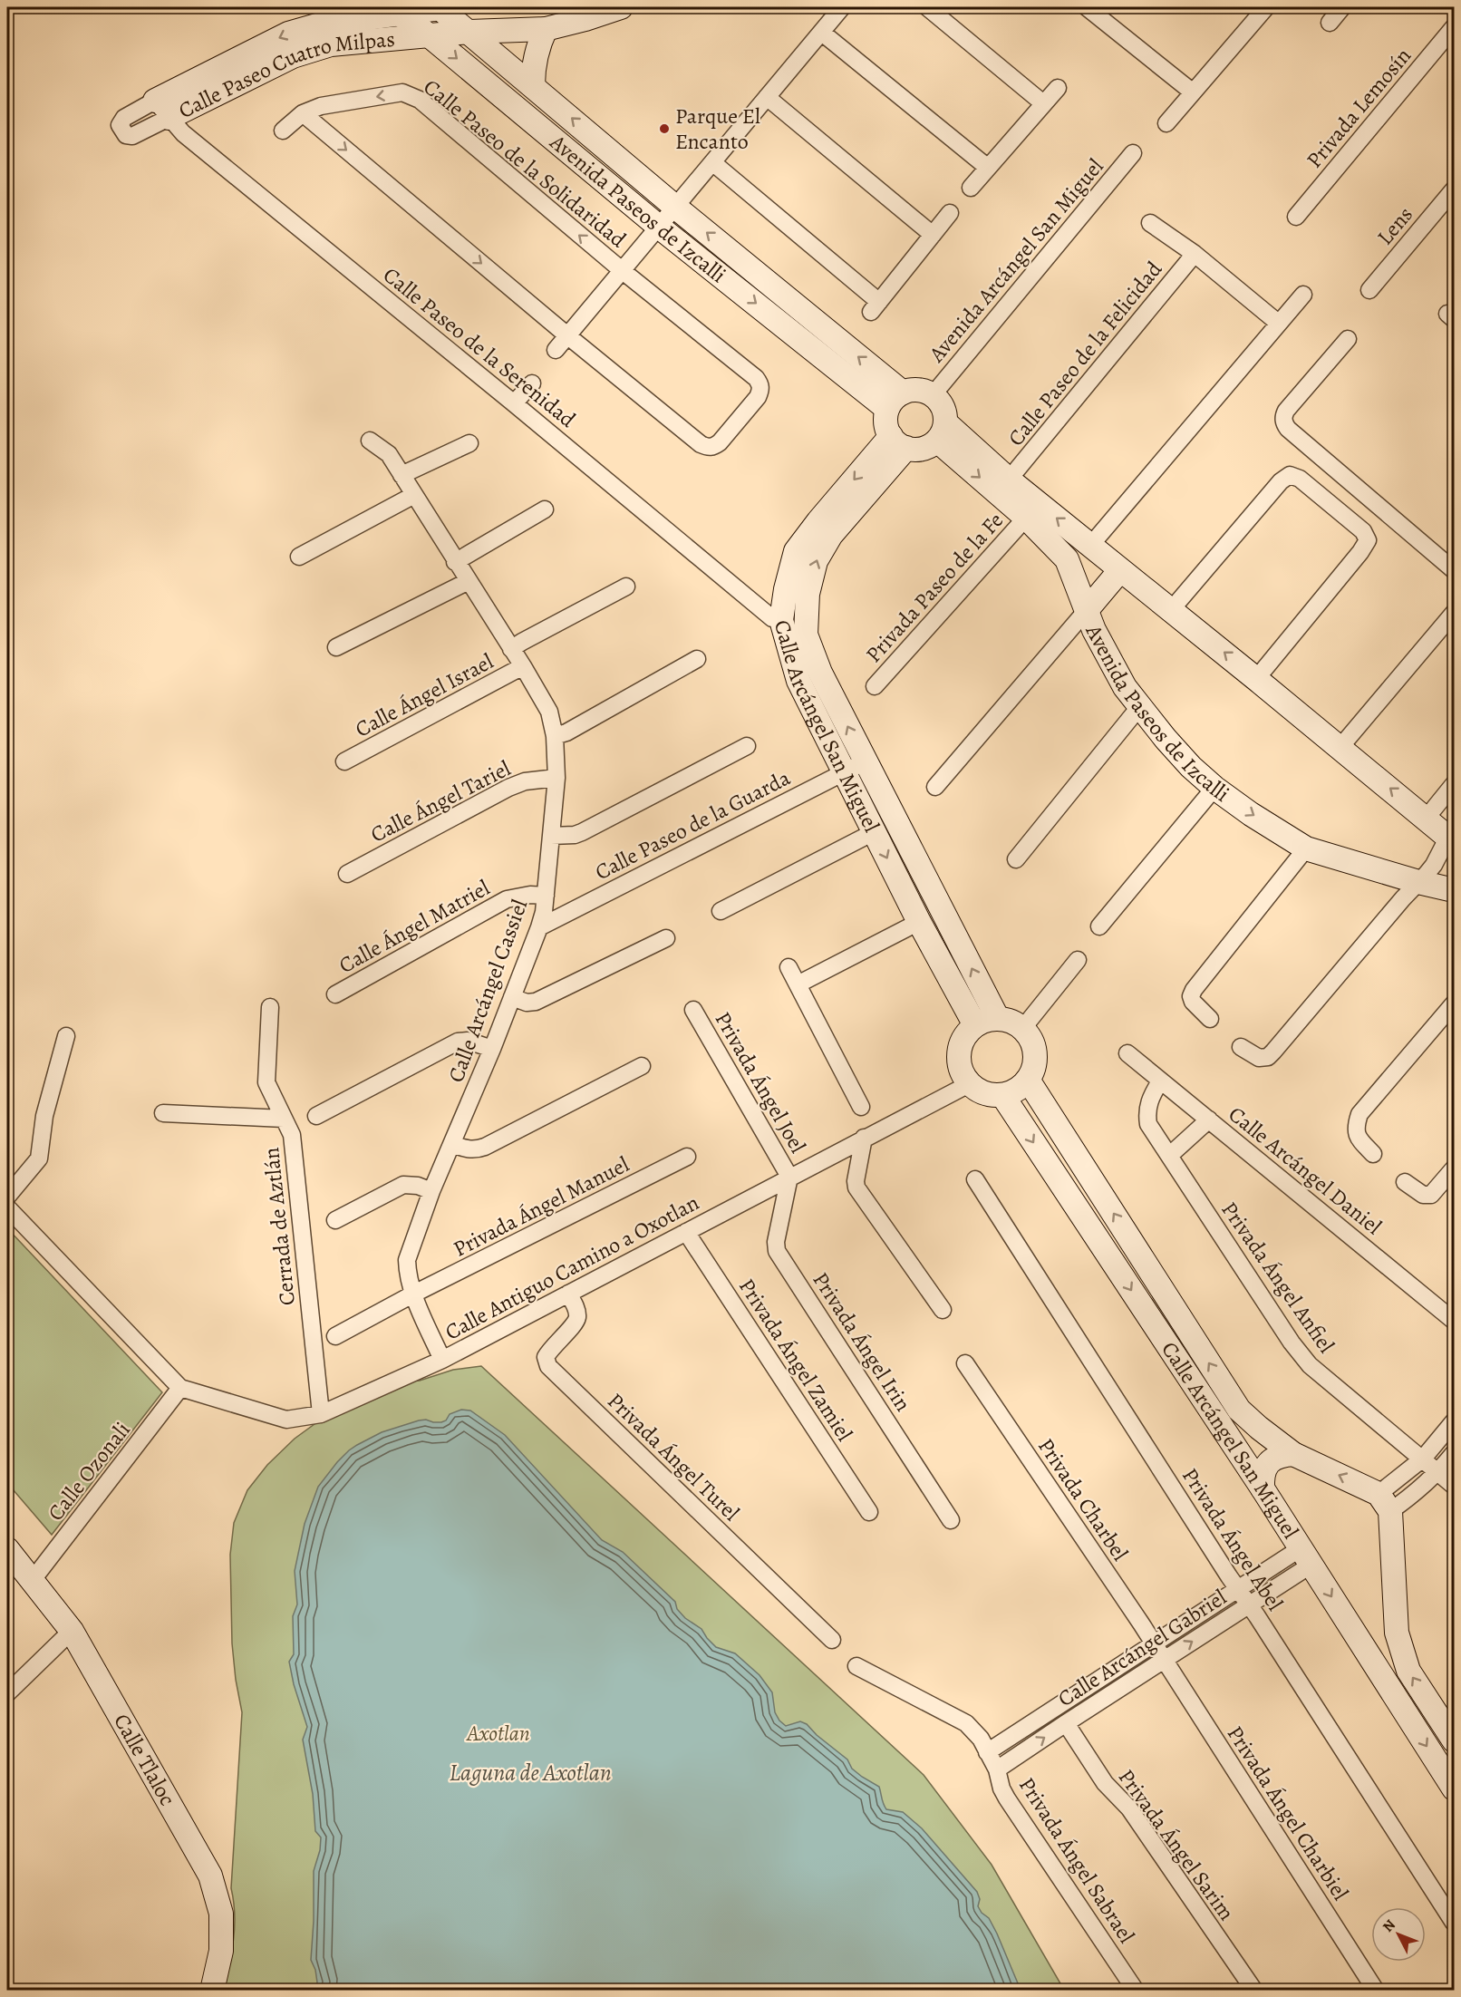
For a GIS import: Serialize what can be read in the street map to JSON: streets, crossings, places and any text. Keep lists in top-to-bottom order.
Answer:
{
  "streets": {
    "street": [
      "Calle Paseo Cuatro Milpas",
      "Privada Lemosín",
      "Calle Paseo de la Solidaridad",
      "Avenida Paseos de Izcalli",
      "Lens",
      "Avenida Arcángel San Miguel",
      "Calle Paseo de la Serenidad",
      "Calle Paseo de la Felicidad",
      "Privada Paseo de la Fe",
      "Calle Ángel Israel",
      "Calle Arcángel San Miguel",
      "Calle Ángel Tariel",
      "Calle Paseo de la Guarda",
      "Calle Ángel Matriel",
      "Calle Arcángel Cassiel",
      "Privada Ángel Joel",
      "Calle Arcángel Daniel",
      "Privada Ángel Manuel",
      "Cerrada de Aztlán",
      "Calle Antiguo Camino a Oxotlan",
      "Privada Ángel Anfiel",
      "Privada Ángel Irin",
      "Privada Ángel Zamiel",
      "Privada Ángel Turel",
      "Calle Ozonali",
      "Privada Charbel",
      "Privada Ángel Abel",
      "Calle Arcángel Gabriel",
      "Calle Tlaloc",
      "Privada Ángel Charbiel",
      "Privada Ángel Sarim",
      "Privada Ángel Sabrael"
    ]
  },
  "crossings": [
    ["Calle Paseo Cuatro Milpas", "Avenida Paseos de Izcalli"],
    ["Calle Paseo Cuatro Milpas", "Calle Paseo de la Serenidad"],
    ["Avenida Paseos de Izcalli", "Avenida Arcángel San Miguel"],
    ["Avenida Paseos de Izcalli", "Privada Paseo de la Fe"],
    ["Avenida Paseos de Izcalli", "Calle Arcángel San Miguel"],
    ["Avenida Arcángel San Miguel", "Calle Arcángel San Miguel"],
    ["Calle Paseo de la Serenidad", "Calle Arcángel San Miguel"],
    ["Calle Ángel Israel", "Calle Arcángel Cassiel"],
    ["Calle Arcángel San Miguel", "Calle Paseo de la Guarda"],
    ["Calle Arcángel San Miguel", "Calle Antiguo Camino a Oxotlan"],
    ["Calle Arcángel San Miguel", "Calle Arcángel Gabriel"],
    ["Calle Ángel Tariel", "Calle Arcángel Cassiel"],
    ["Calle Paseo de la Guarda", "Calle Arcángel Cassiel"],
    ["Calle Ángel Matriel", "Calle Arcángel Cassiel"],
    ["Calle Arcángel Cassiel", "Privada Ángel Manuel"],
    ["Calle Arcángel Cassiel", "Calle Antiguo Camino a Oxotlan"],
    ["Privada Ángel Joel", "Calle Antiguo Camino a Oxotlan"],
    ["Privada Ángel Joel", "Privada Ángel Irin"],
    ["Calle Arcángel Daniel", "Privada Ángel Anfiel"],
    ["Cerrada de Aztlán", "Calle Antiguo Camino a Oxotlan"],
    ["Calle Antiguo Camino a Oxotlan", "Privada Ángel Irin"],
    ["Calle Antiguo Camino a Oxotlan", "Privada Ángel Zamiel"],
    ["Calle Antiguo Camino a Oxotlan", "Privada Ángel Turel"],
    ["Calle Antiguo Camino a Oxotlan", "Calle Ozonali"],
    ["Calle Ozonali", "Calle Tlaloc"],
    ["Privada Charbel", "Calle Arcángel Gabriel"],
    ["Privada Charbel", "Privada Ángel Charbiel"],
    ["Privada Ángel Abel", "Calle Arcángel Gabriel"],
    ["Calle Arcángel Gabriel", "Privada Ángel Charbiel"],
    ["Calle Arcángel Gabriel", "Privada Ángel Sarim"],
    ["Calle Arcángel Gabriel", "Privada Ángel Sabrael"]
  ],
  "water": ["Laguna de Axotlan"],
  "parks": ["Axotlan"],
  "places": ["Parque El Encanto"],
  "north": "top left"
}
